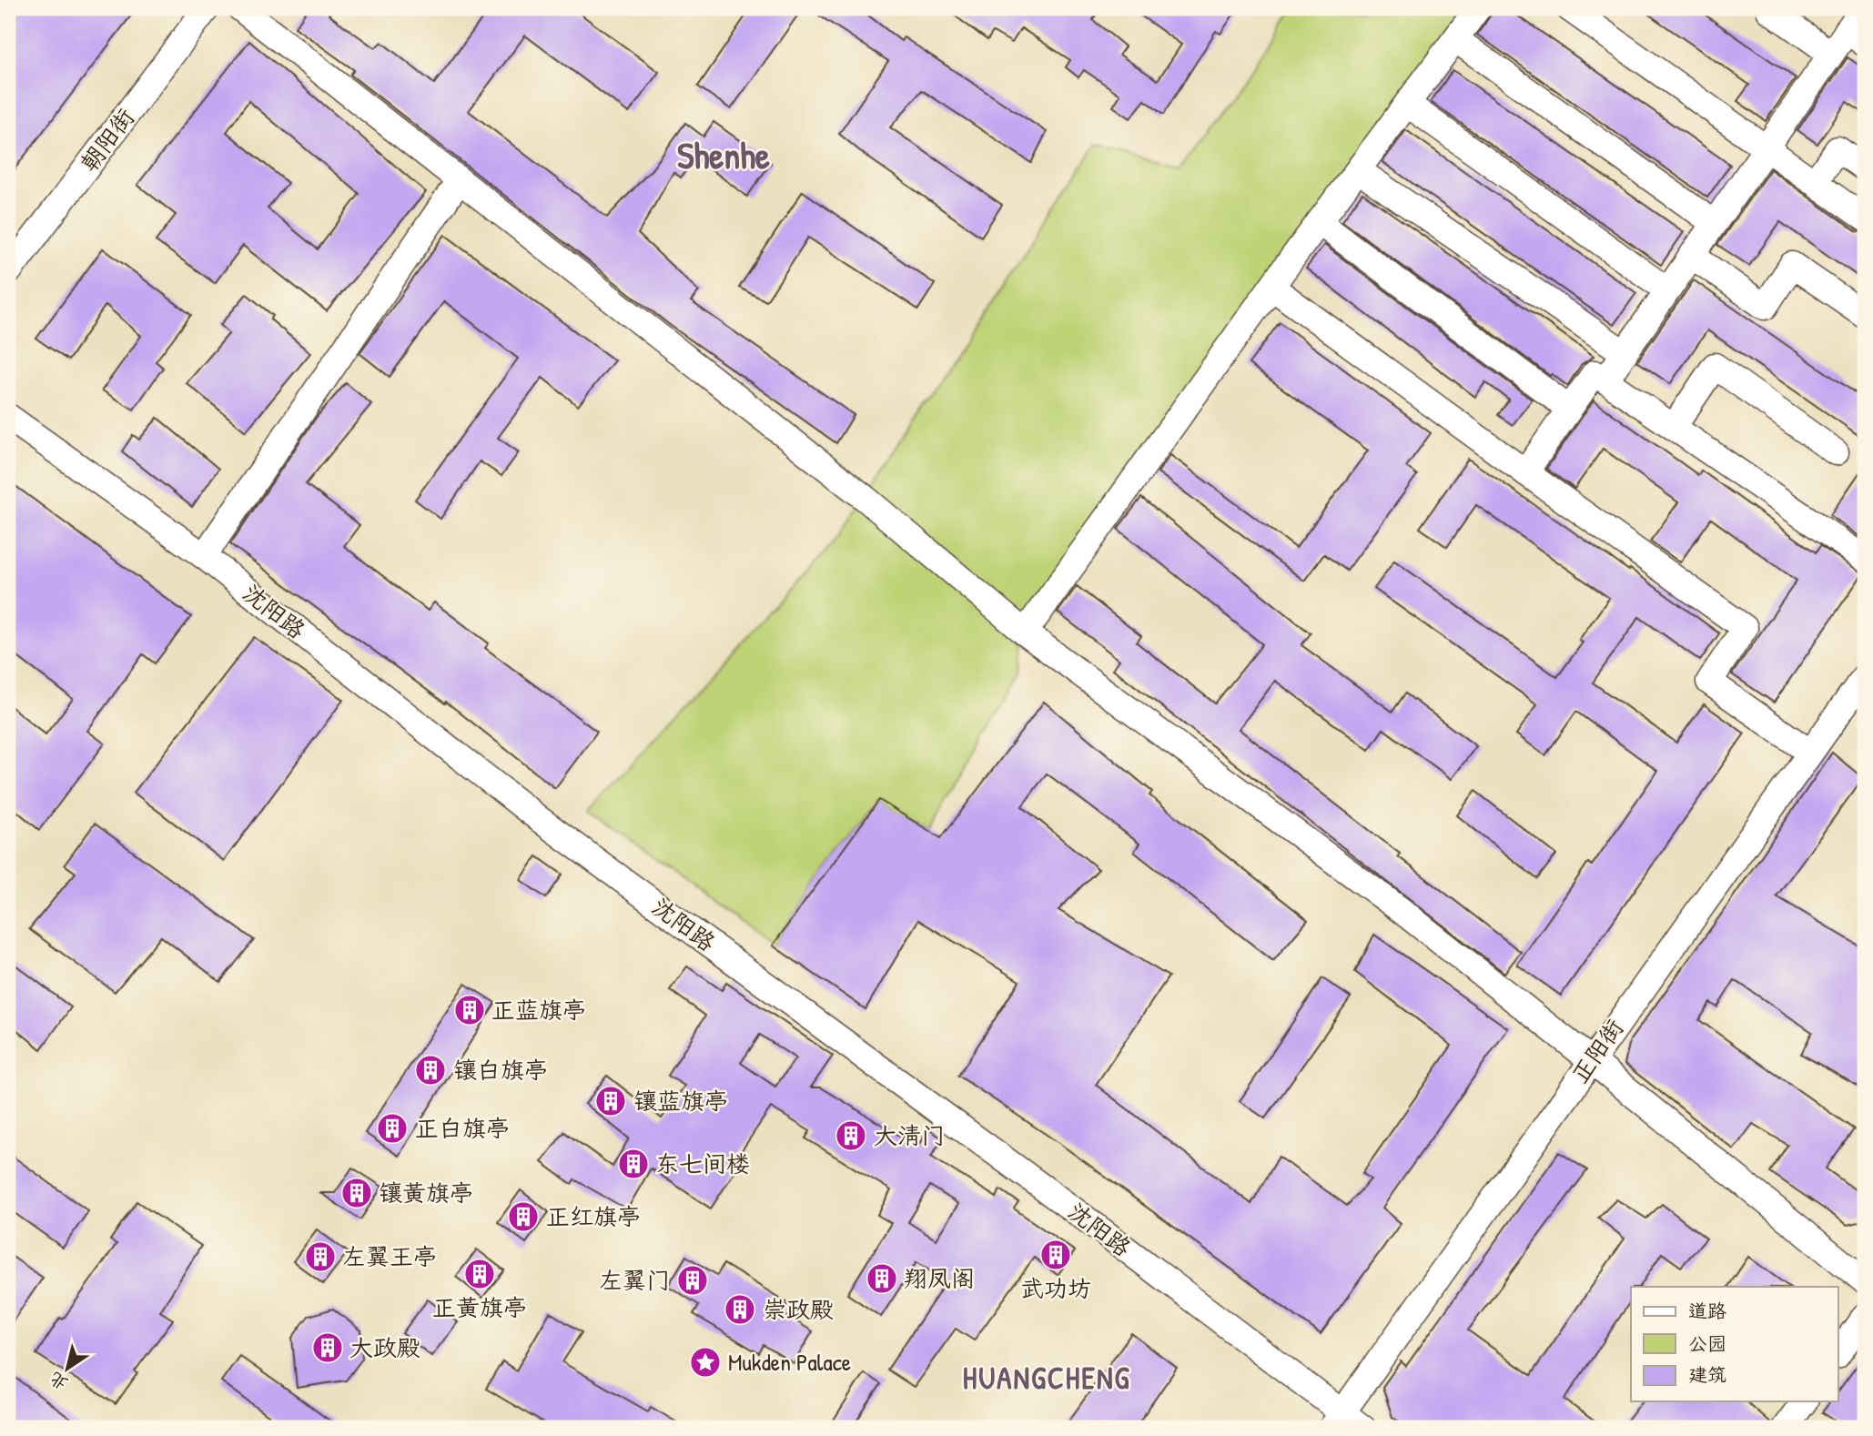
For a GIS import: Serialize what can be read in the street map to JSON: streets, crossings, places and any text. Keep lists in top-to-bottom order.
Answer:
{
  "streets": {
    "street": ["朝阳街", "沈阳路", "正阳街"]
  },
  "crossings": [
    ["沈阳路", "正阳街"]
  ],
  "districts": ["Shenhe", "HUANGCHENG"],
  "places": {
    "building": [
      "正蓝旗亭",
      "镶白旗亭",
      "镶蓝旗亭",
      "正白旗亭",
      "大清门",
      "东七间楼",
      "镶黄旗亭",
      "正红旗亭",
      "武功坊",
      "左翼王亭",
      "正黄旗亭",
      "翔凤阁",
      "左翼门",
      "崇政殿",
      "大政殿"
    ],
    "place": ["Mukden Palace"]
  },
  "legend": ["道路", "公园", "建筑"],
  "north": "bottom left"
}
